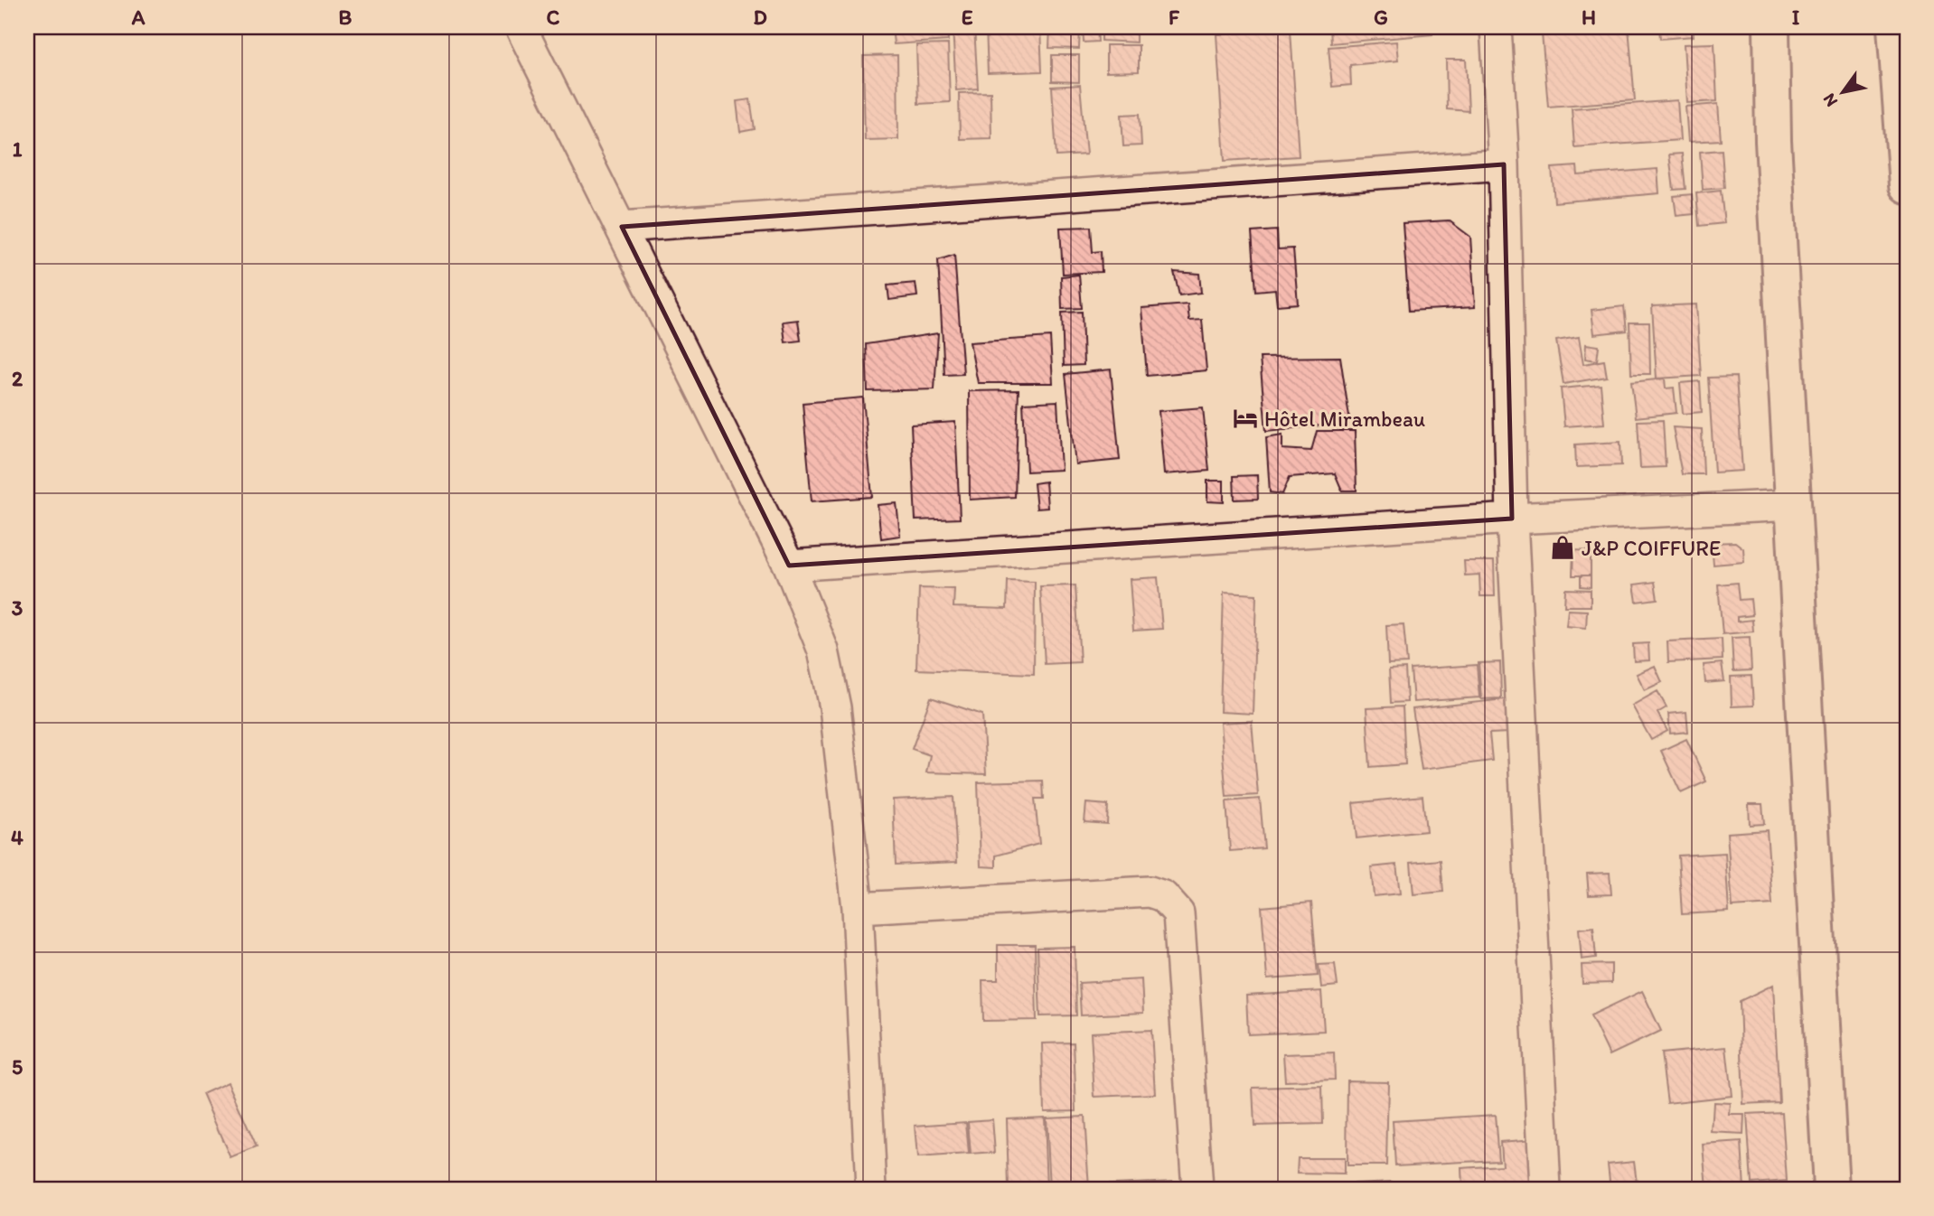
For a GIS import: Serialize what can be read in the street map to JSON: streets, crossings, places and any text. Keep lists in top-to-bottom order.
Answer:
{
  "places": {
    "hotel": ["Hôtel Mirambeau"],
    "shop": ["J&P COIFFURE"]
  },
  "north": "bottom left",
  "grid": {
    "columns": [
      "A",
      "B",
      "C",
      "D",
      "E",
      "F",
      "G",
      "H",
      "I"
    ],
    "rows": [
      "1",
      "2",
      "3",
      "4",
      "5"
    ]
  }
}
